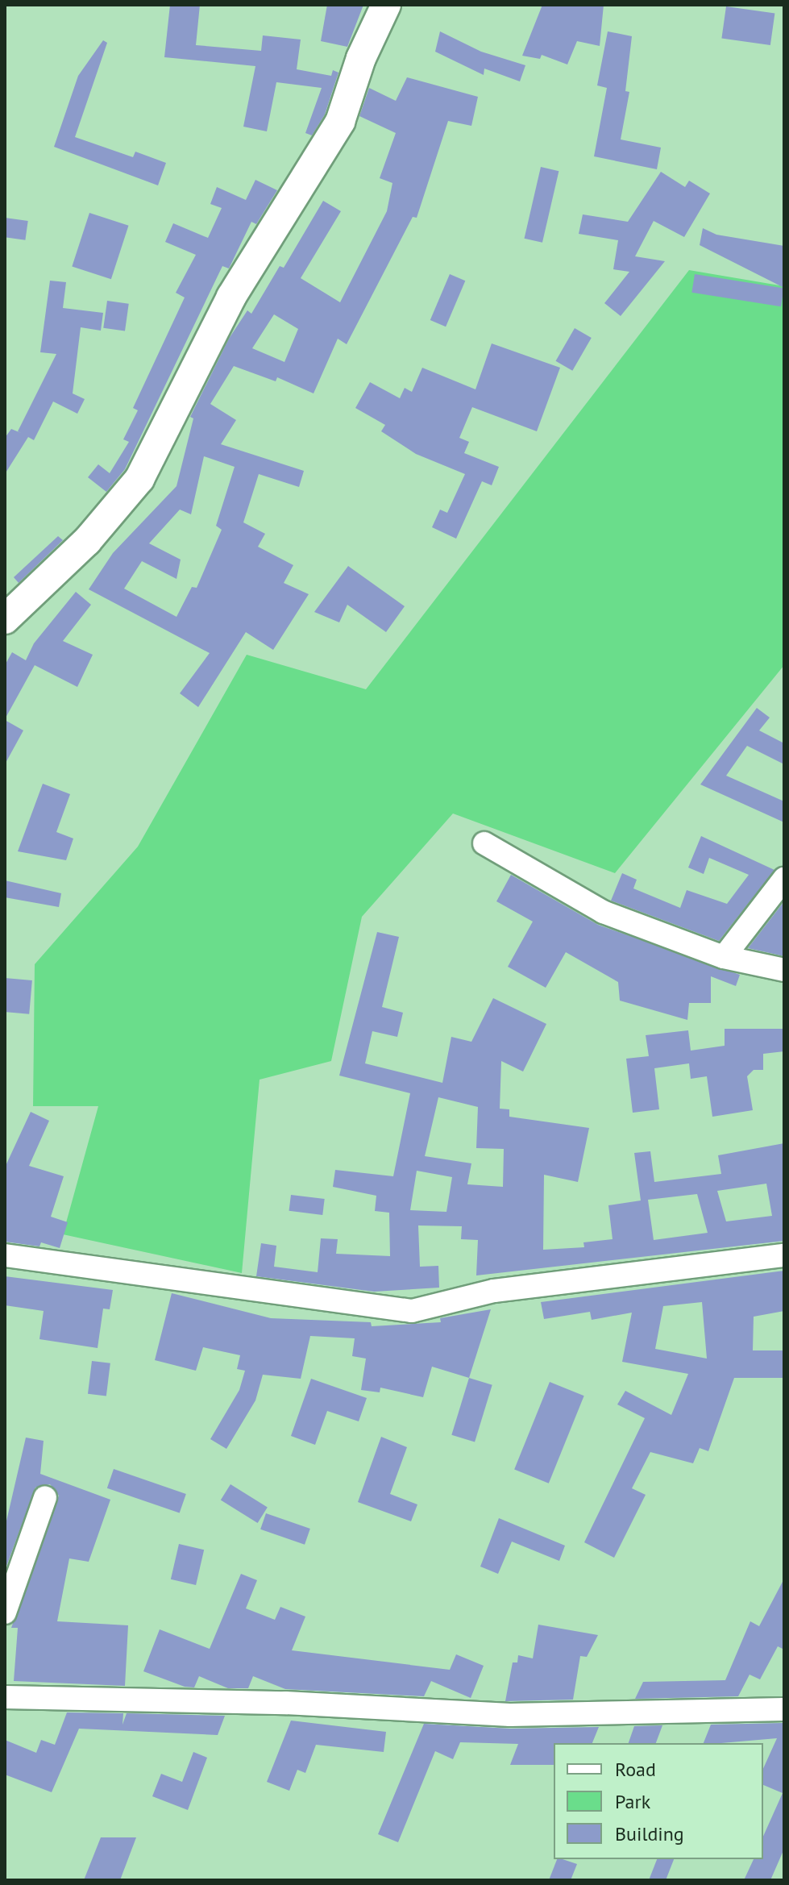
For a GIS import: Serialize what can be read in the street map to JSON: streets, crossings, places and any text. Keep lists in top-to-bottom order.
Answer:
{
  "legend": ["Road", "Park", "Building"]
}
